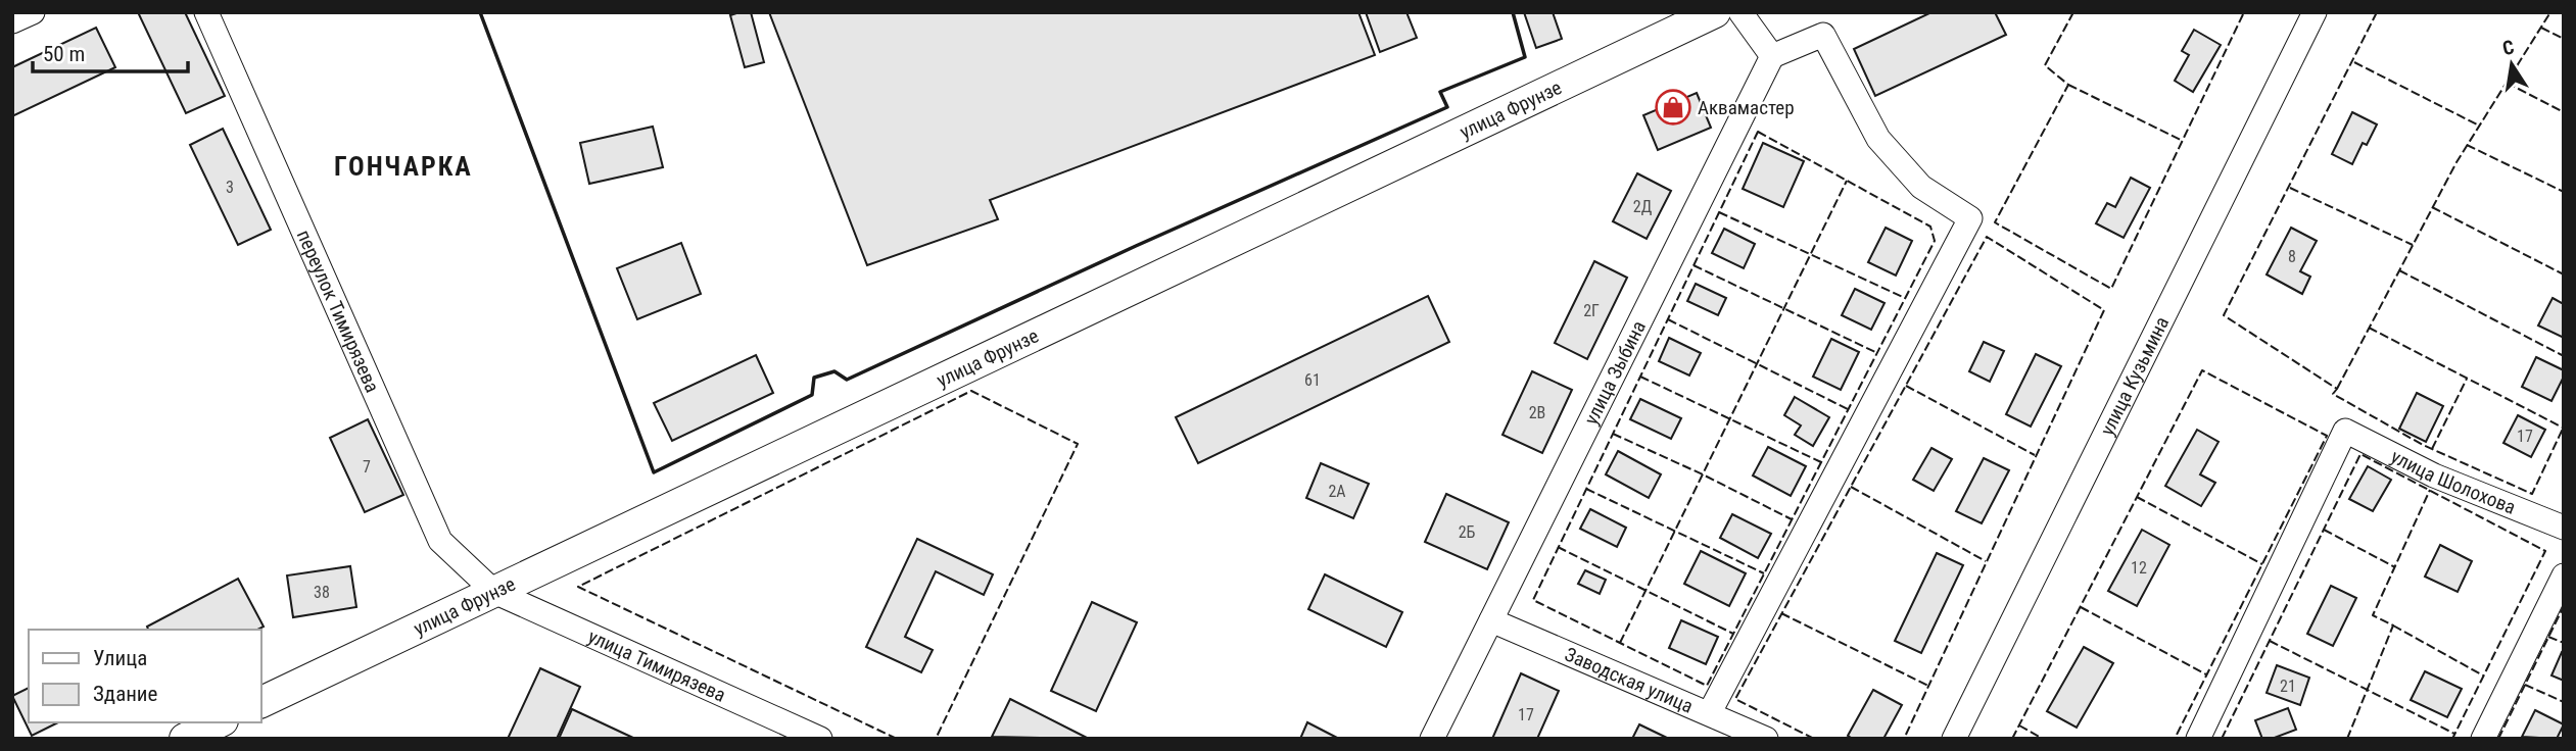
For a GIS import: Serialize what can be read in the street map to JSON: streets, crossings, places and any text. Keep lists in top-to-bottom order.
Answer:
{
  "streets": {
    "main road": ["улица Фрунзе"],
    "street": [
      "переулок Тимирязева",
      "улица Зыбина",
      "улица Кузьмина",
      "улица Шолохова",
      "улица Тимирязева",
      "Заводская улица"
    ]
  },
  "crossings": [
    ["улица Фрунзе", "переулок Тимирязева"],
    ["улица Фрунзе", "улица Тимирязева"],
    ["переулок Тимирязева", "улица Тимирязева"],
    ["улица Зыбина", "Заводская улица"]
  ],
  "districts": ["ГОНЧАРКА"],
  "places": {
    "shop": ["Аквамастер"]
  },
  "house_numbers": [
    "3",
    "2Д",
    "8",
    "2Г",
    "61",
    "2В",
    "17",
    "7",
    "2А",
    "2Б",
    "12",
    "38",
    "21",
    "17"
  ],
  "legend": ["Улица", "Здание"],
  "scale_bar": "50 m",
  "north": "top"
}
